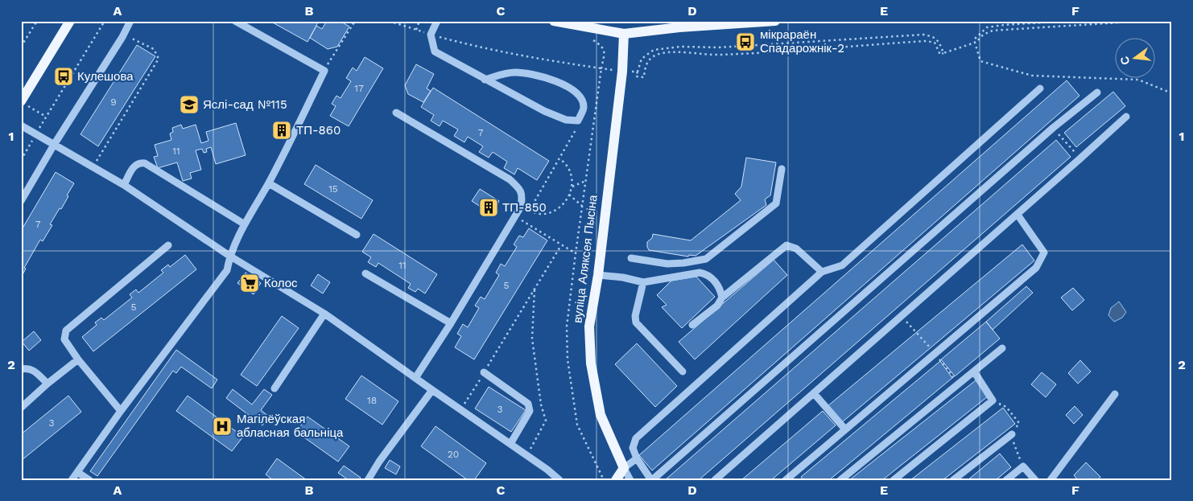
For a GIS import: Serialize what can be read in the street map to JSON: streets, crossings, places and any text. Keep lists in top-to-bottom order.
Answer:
{
  "streets": {
    "main road": ["вуліца Аляксея Пысіна"]
  },
  "places": {
    "bus stop": ["мікрараён Спадарожнік-2", "Кулешова"],
    "school or university": ["Яслі-сад №115"],
    "building": ["ТП-860", "ТП-850"],
    "supermarket": ["Колос"],
    "hospital": ["Магілёўская абласная бальніца"]
  },
  "house_numbers": [
    "17",
    "9",
    "7",
    "11",
    "15",
    "7",
    "11",
    "5",
    "5",
    "18",
    "3",
    "3",
    "20"
  ],
  "north": "left",
  "grid": {
    "columns": [
      "A",
      "B",
      "C",
      "D",
      "E",
      "F"
    ],
    "rows": ["1", "2"]
  }
}
